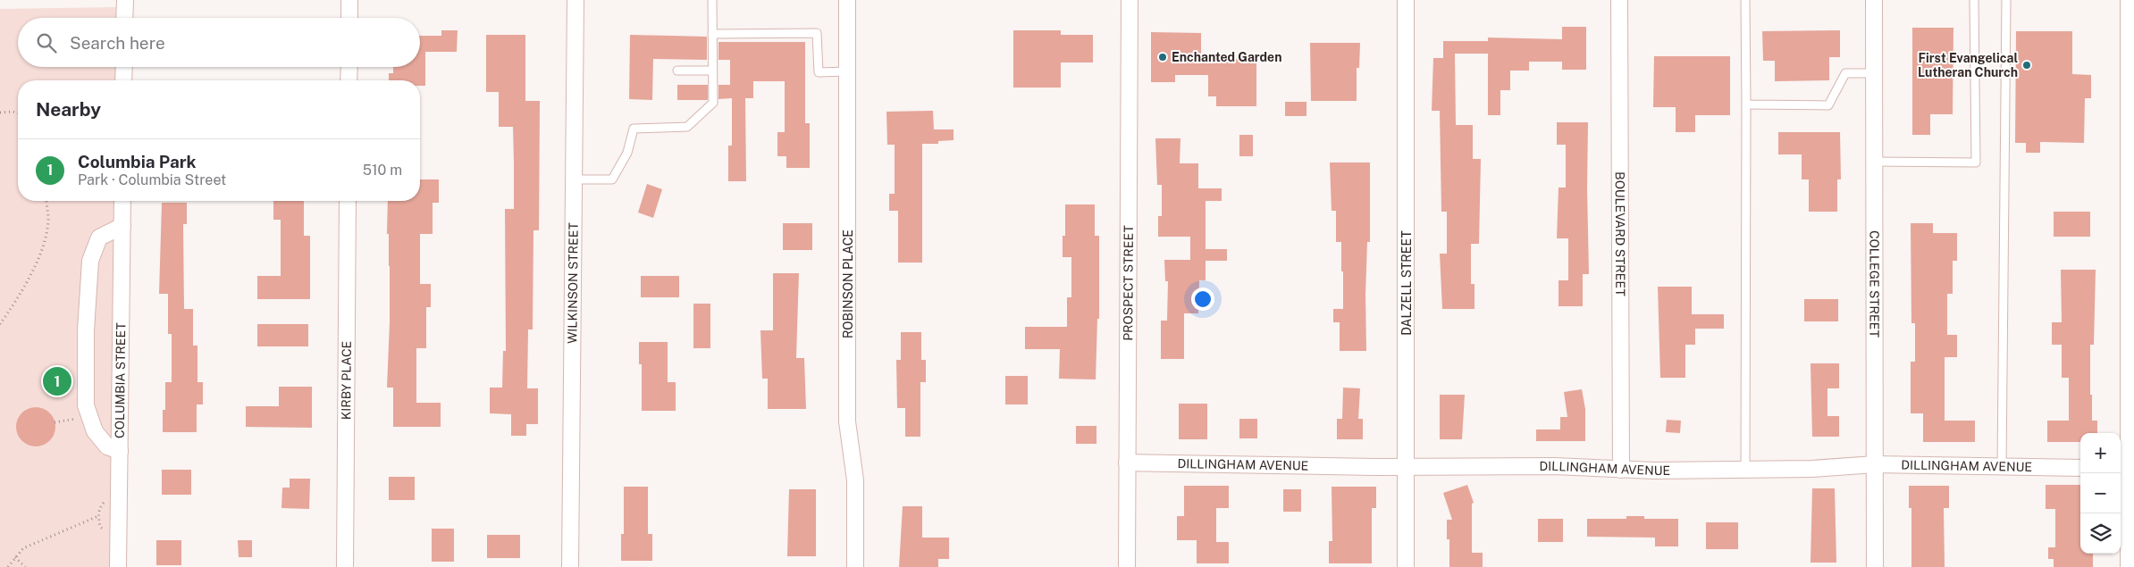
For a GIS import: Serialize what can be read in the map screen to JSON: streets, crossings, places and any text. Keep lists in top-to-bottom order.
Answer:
{
  "streets": {
    "street": [
      "BOULEVARD STREET",
      "WILKINSON STREET",
      "PROSPECT STREET",
      "DALZELL STREET",
      "COLLEGE STREET",
      "ROBINSON PLACE",
      "COLUMBIA STREET",
      "KIRBY PLACE",
      "DILLINGHAM AVENUE"
    ]
  },
  "crossings": [
    ["BOULEVARD STREET", "DILLINGHAM AVENUE"],
    ["PROSPECT STREET", "DILLINGHAM AVENUE"],
    ["DALZELL STREET", "DILLINGHAM AVENUE"],
    ["COLLEGE STREET", "DILLINGHAM AVENUE"]
  ],
  "places": ["Enchanted Garden", "First Evangelical Lutheran Church"],
  "page": {
    "search": "Search here",
    "heading": "Nearby",
    "list": [
      {
        "mark": "1",
        "name": "Columbia Park",
        "note": "Park · Columbia Street",
        "value": "510 m"
      }
    ],
    "pins": "1",
    "map_buttons": ["+", "−"]
  }
}
